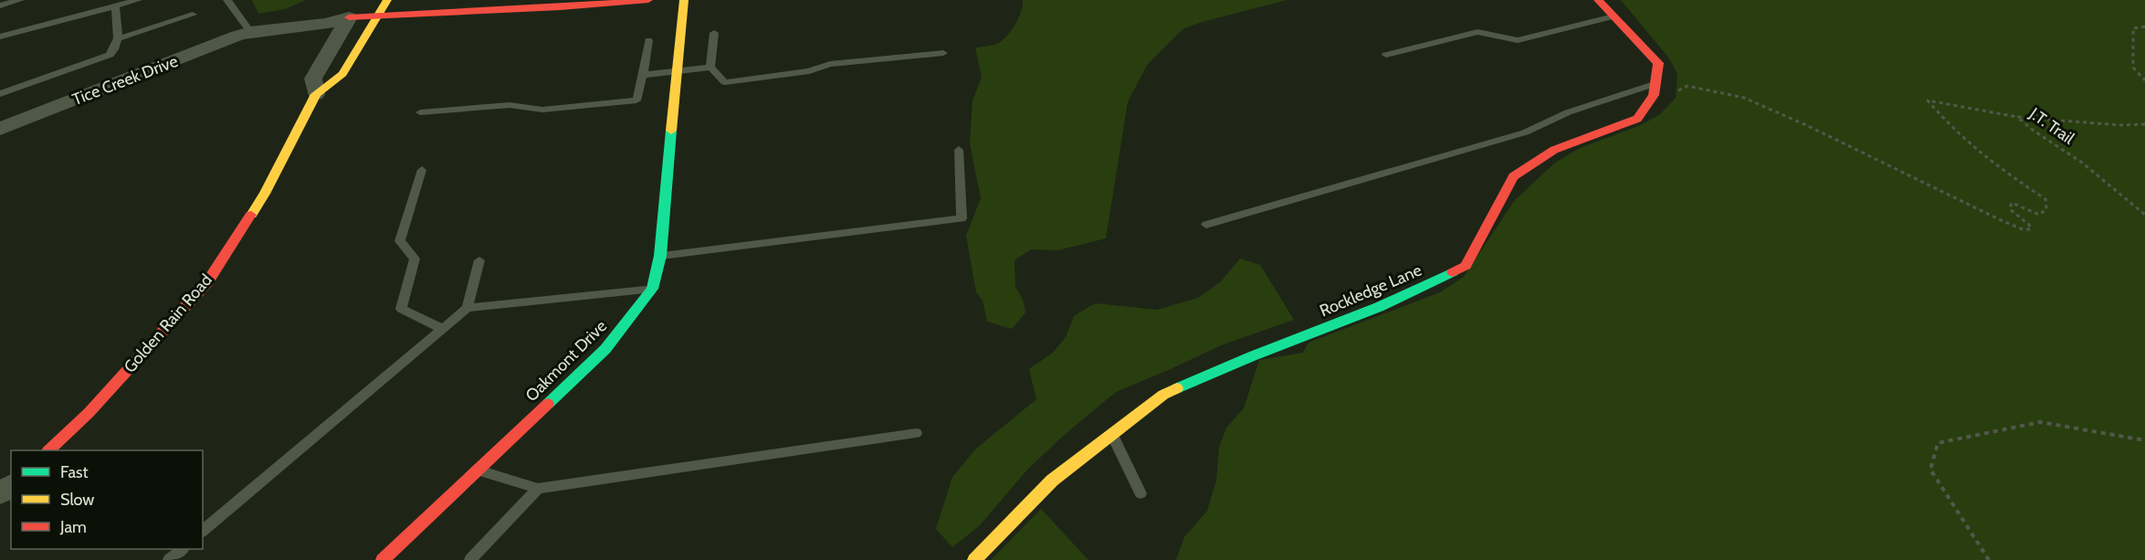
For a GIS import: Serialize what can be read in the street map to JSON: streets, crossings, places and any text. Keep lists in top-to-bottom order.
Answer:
{
  "streets": {
    "street": [
      "Tice Creek Drive",
      "Rockledge Lane",
      "Golden Rain Road",
      "Oakmont Drive"
    ],
    "path": ["J.T. Trail"]
  },
  "crossings": [
    ["Tice Creek Drive", "Golden Rain Road"]
  ],
  "legend": ["Fast", "Slow", "Jam"]
}
